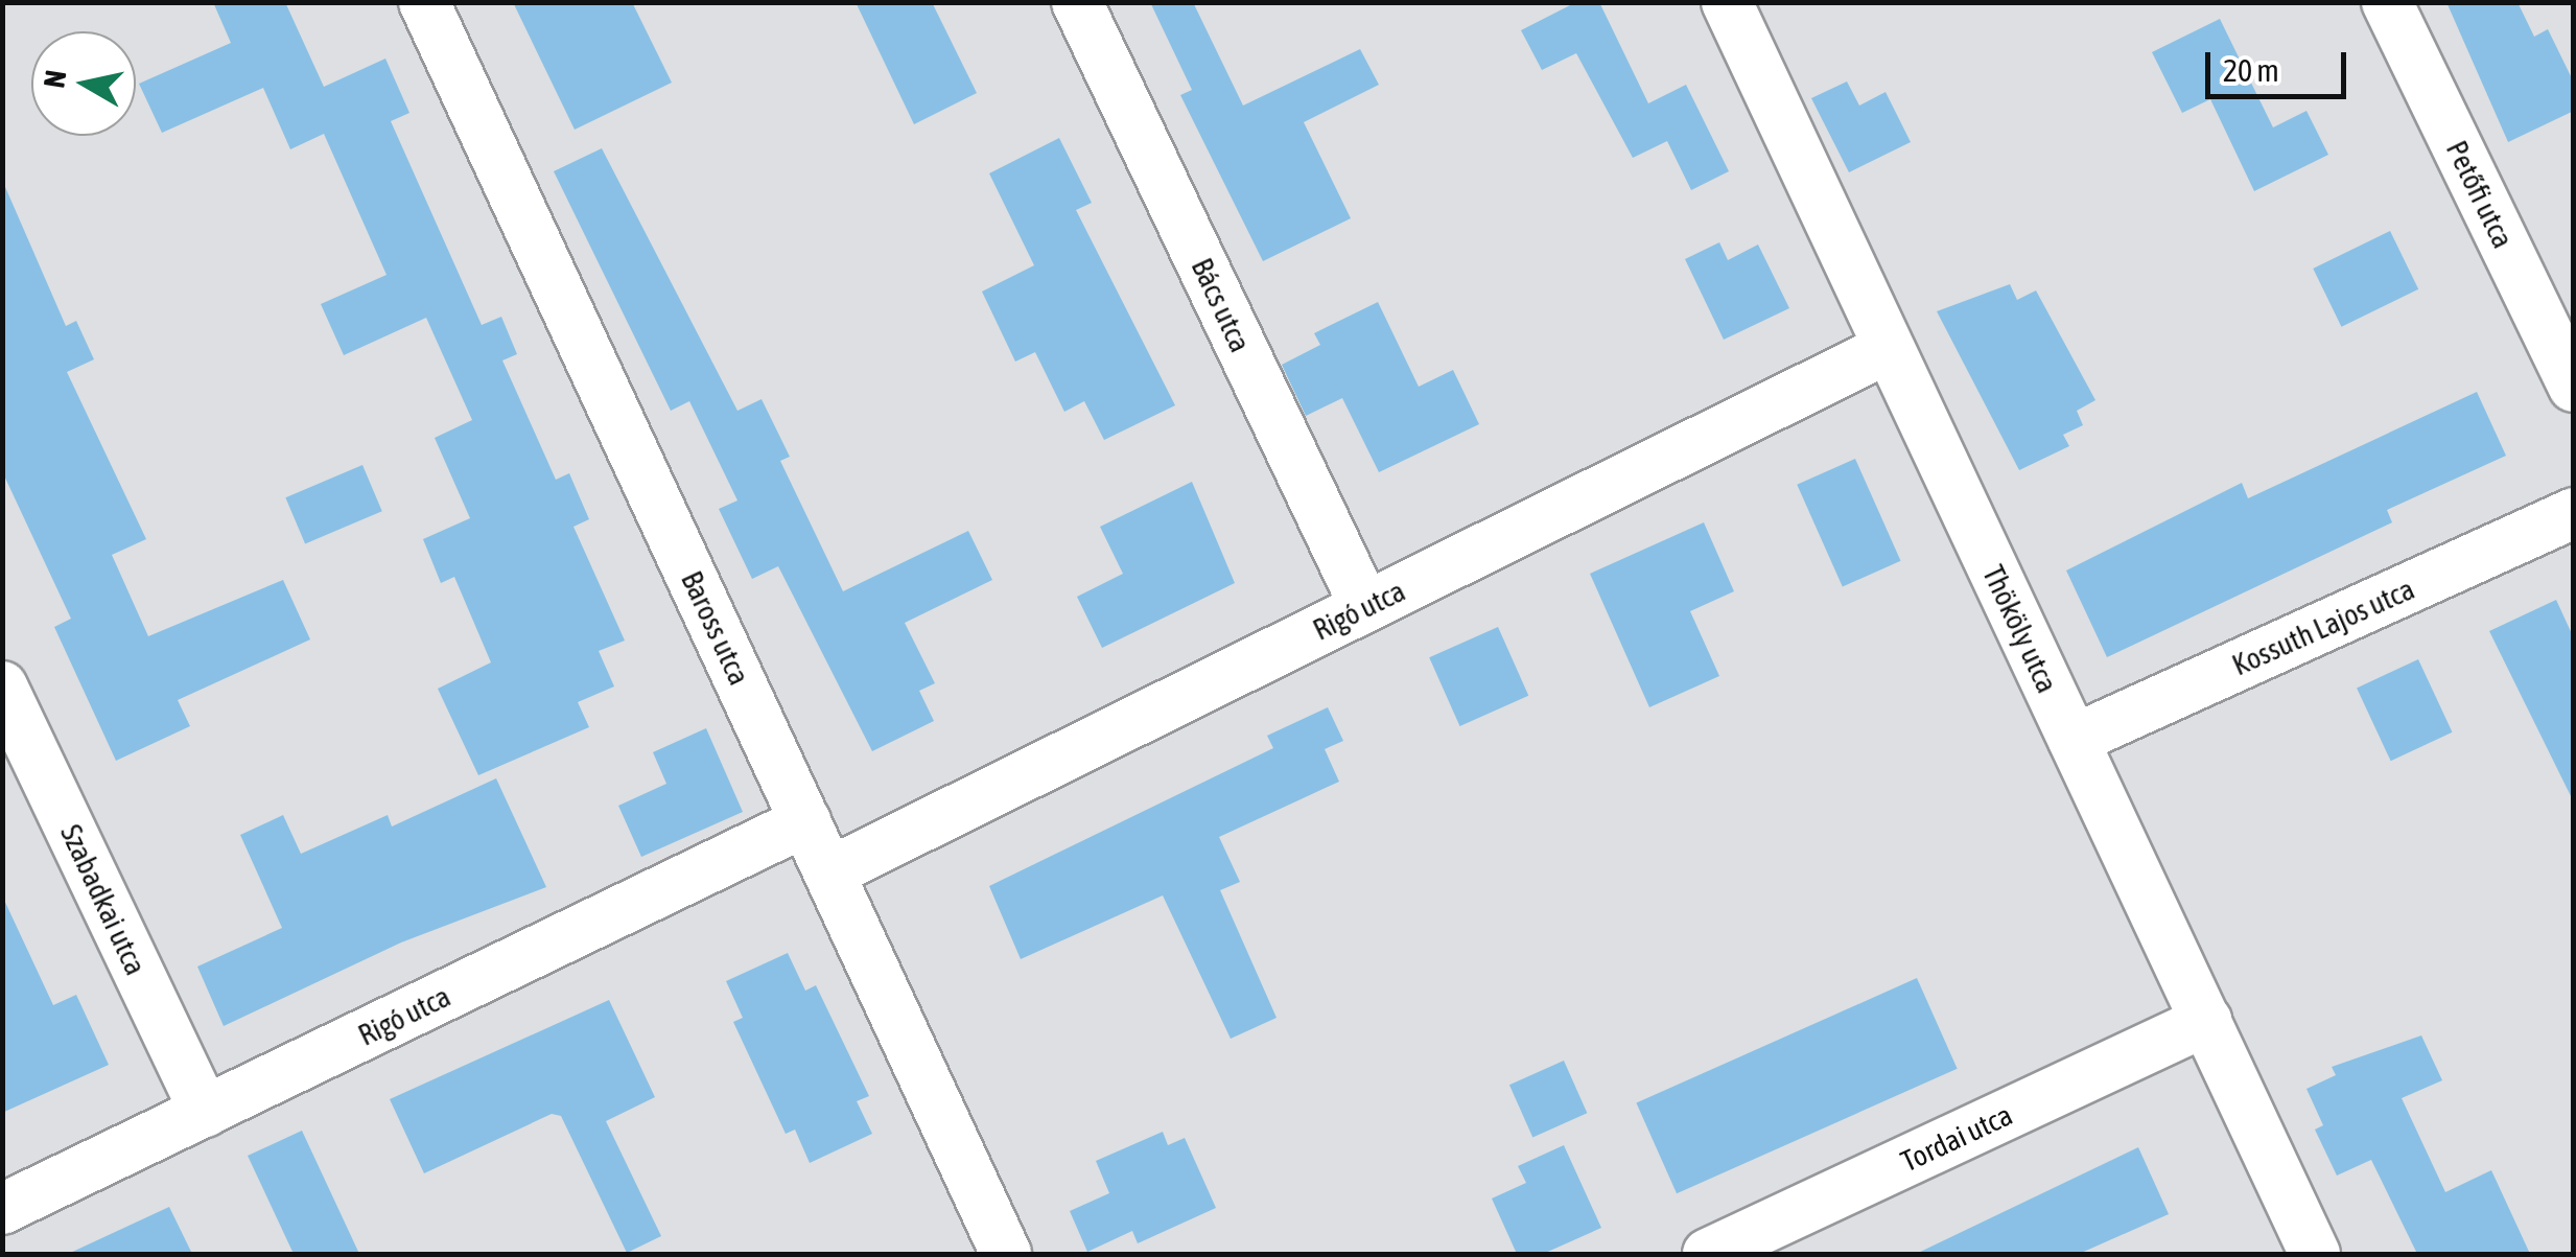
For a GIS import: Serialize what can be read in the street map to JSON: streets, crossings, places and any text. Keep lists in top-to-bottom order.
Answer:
{
  "streets": {
    "street": [
      "Petőfi utca",
      "Bács utca",
      "Rigó utca",
      "Kossuth Lajos utca",
      "Baross utca",
      "Thököly utca",
      "Szabadkai utca",
      "Tordai utca"
    ]
  },
  "crossings": [
    ["Bács utca", "Rigó utca"],
    ["Rigó utca", "Baross utca"],
    ["Rigó utca", "Thököly utca"],
    ["Rigó utca", "Szabadkai utca"],
    ["Kossuth Lajos utca", "Thököly utca"],
    ["Thököly utca", "Tordai utca"]
  ],
  "scale_bar": "20 m",
  "north": "left"
}
